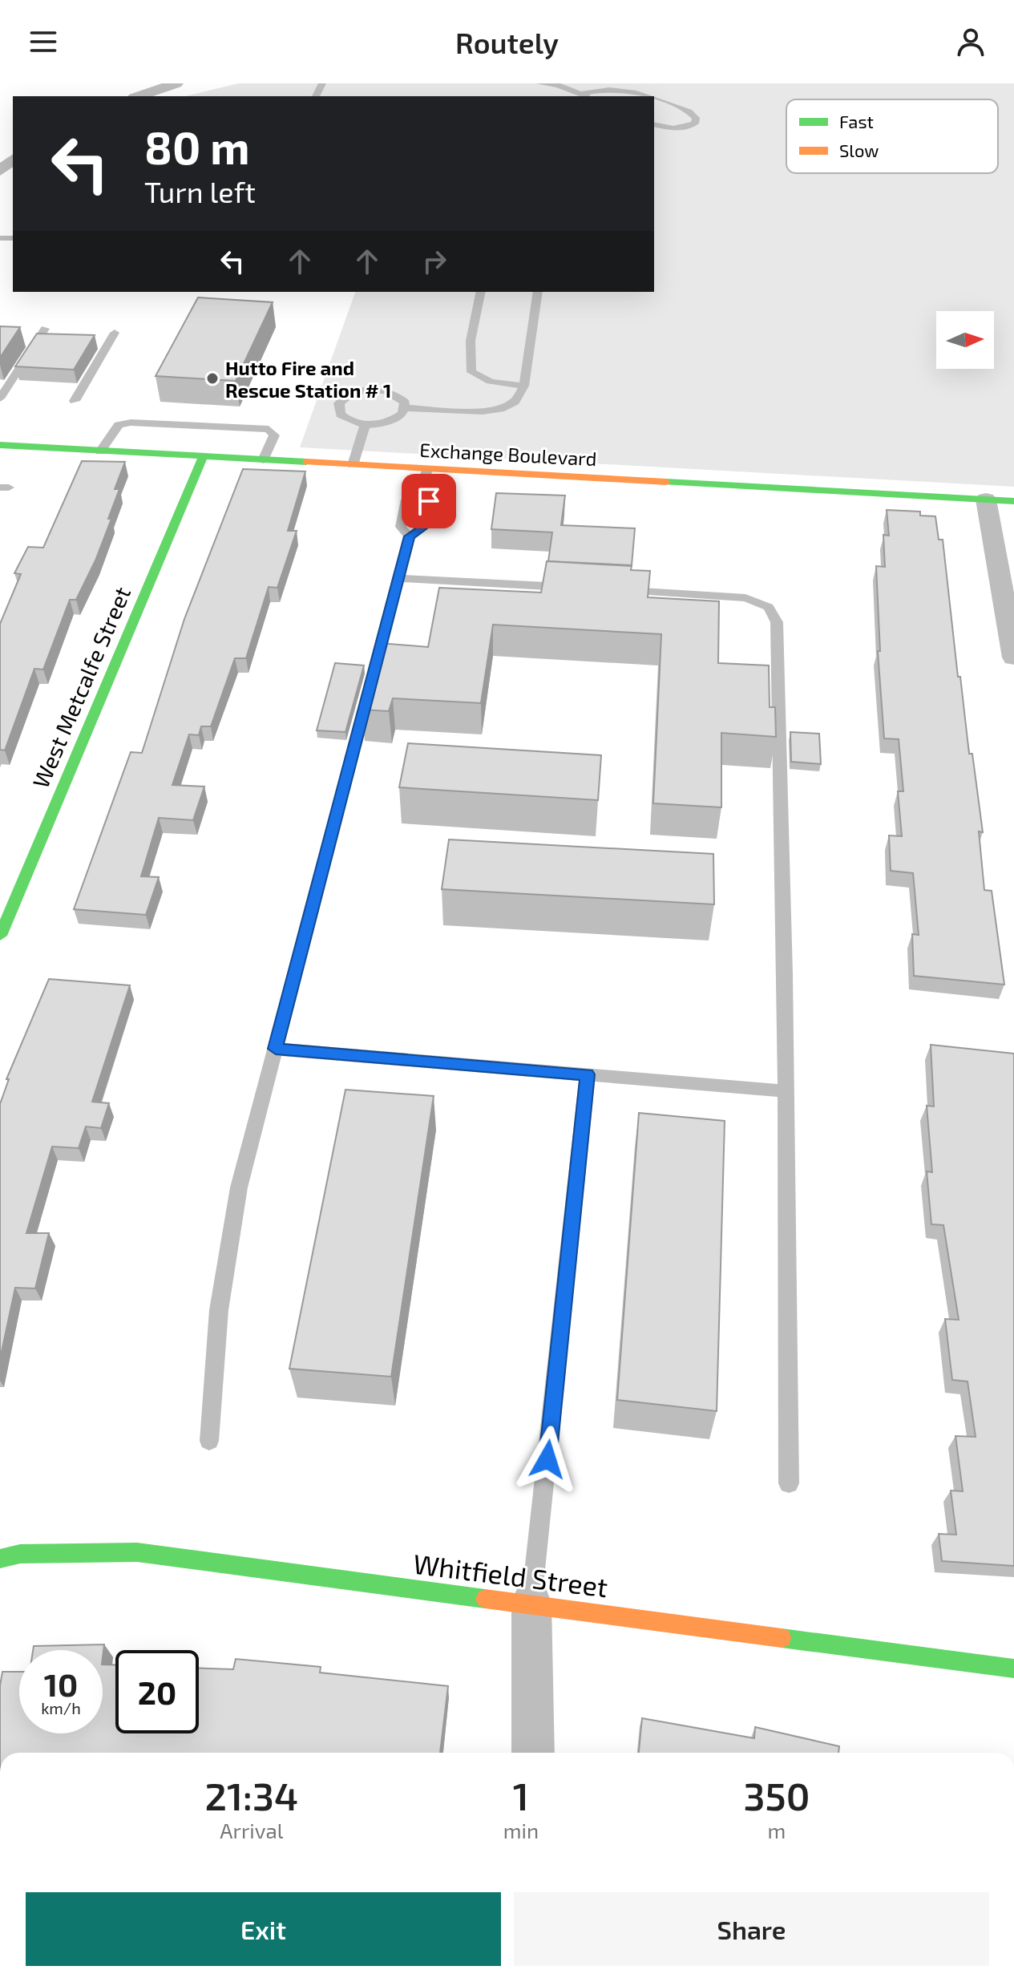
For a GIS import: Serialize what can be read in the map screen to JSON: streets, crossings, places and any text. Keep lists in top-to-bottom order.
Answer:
{
  "streets": {
    "street": ["Exchange Boulevard", "West Metcalfe Street", "Whitfield Street"]
  },
  "crossings": [
    ["Exchange Boulevard", "West Metcalfe Street"]
  ],
  "places": ["Hutto Fire and Rescue Station # 1"],
  "legend": ["Fast", "Slow"],
  "north": "right",
  "page": {
    "header": "Routely",
    "turn": ["80 m", "Turn left"],
    "speed": "10 km/h",
    "limit": "20",
    "eta": [
      "21:34",
      "Arrival",
      "1",
      "min",
      "350",
      "m"
    ],
    "buttons": ["Exit", "Share"]
  }
}
